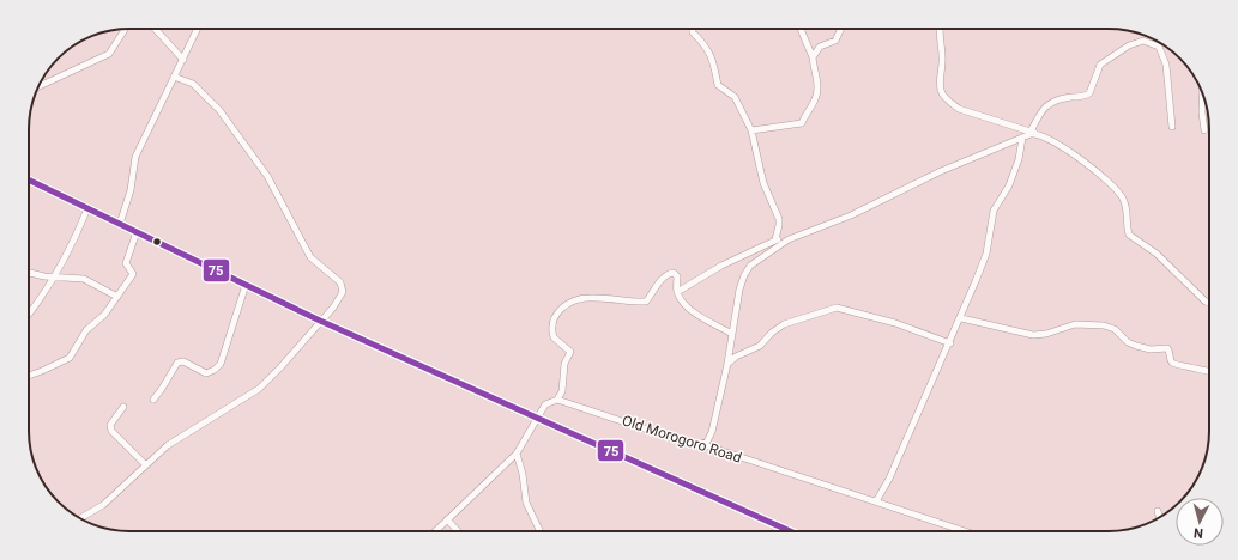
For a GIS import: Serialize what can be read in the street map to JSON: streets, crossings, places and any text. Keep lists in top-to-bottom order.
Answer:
{
  "streets": {
    "street": ["Old Morogoro Road"]
  },
  "lines": ["transit line 75"],
  "north": "bottom"
}
